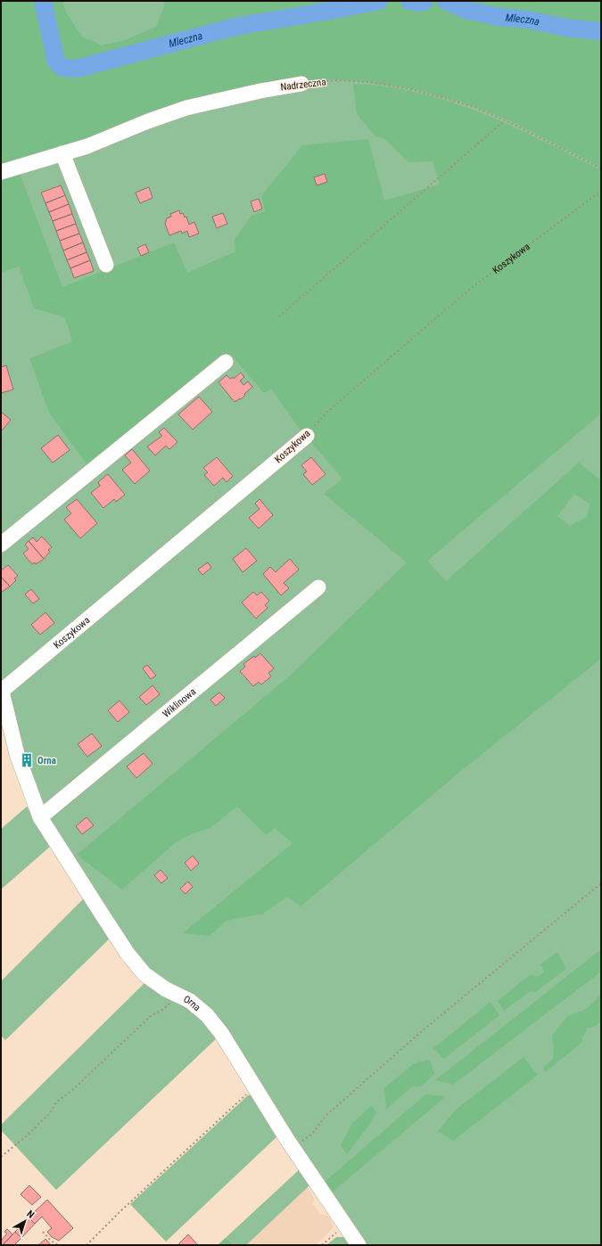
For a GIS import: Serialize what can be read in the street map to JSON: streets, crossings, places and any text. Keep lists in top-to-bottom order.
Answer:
{
  "streets": {
    "street": [
      "Nadrzeczna",
      "Koszykowa",
      "Wiklinowa",
      "Orna"
    ]
  },
  "crossings": [
    ["Koszykowa", "Orna"],
    ["Wiklinowa", "Orna"]
  ],
  "water": ["Mleczna"],
  "places": {
    "building": ["Orna"]
  },
  "north": "top right"
}
